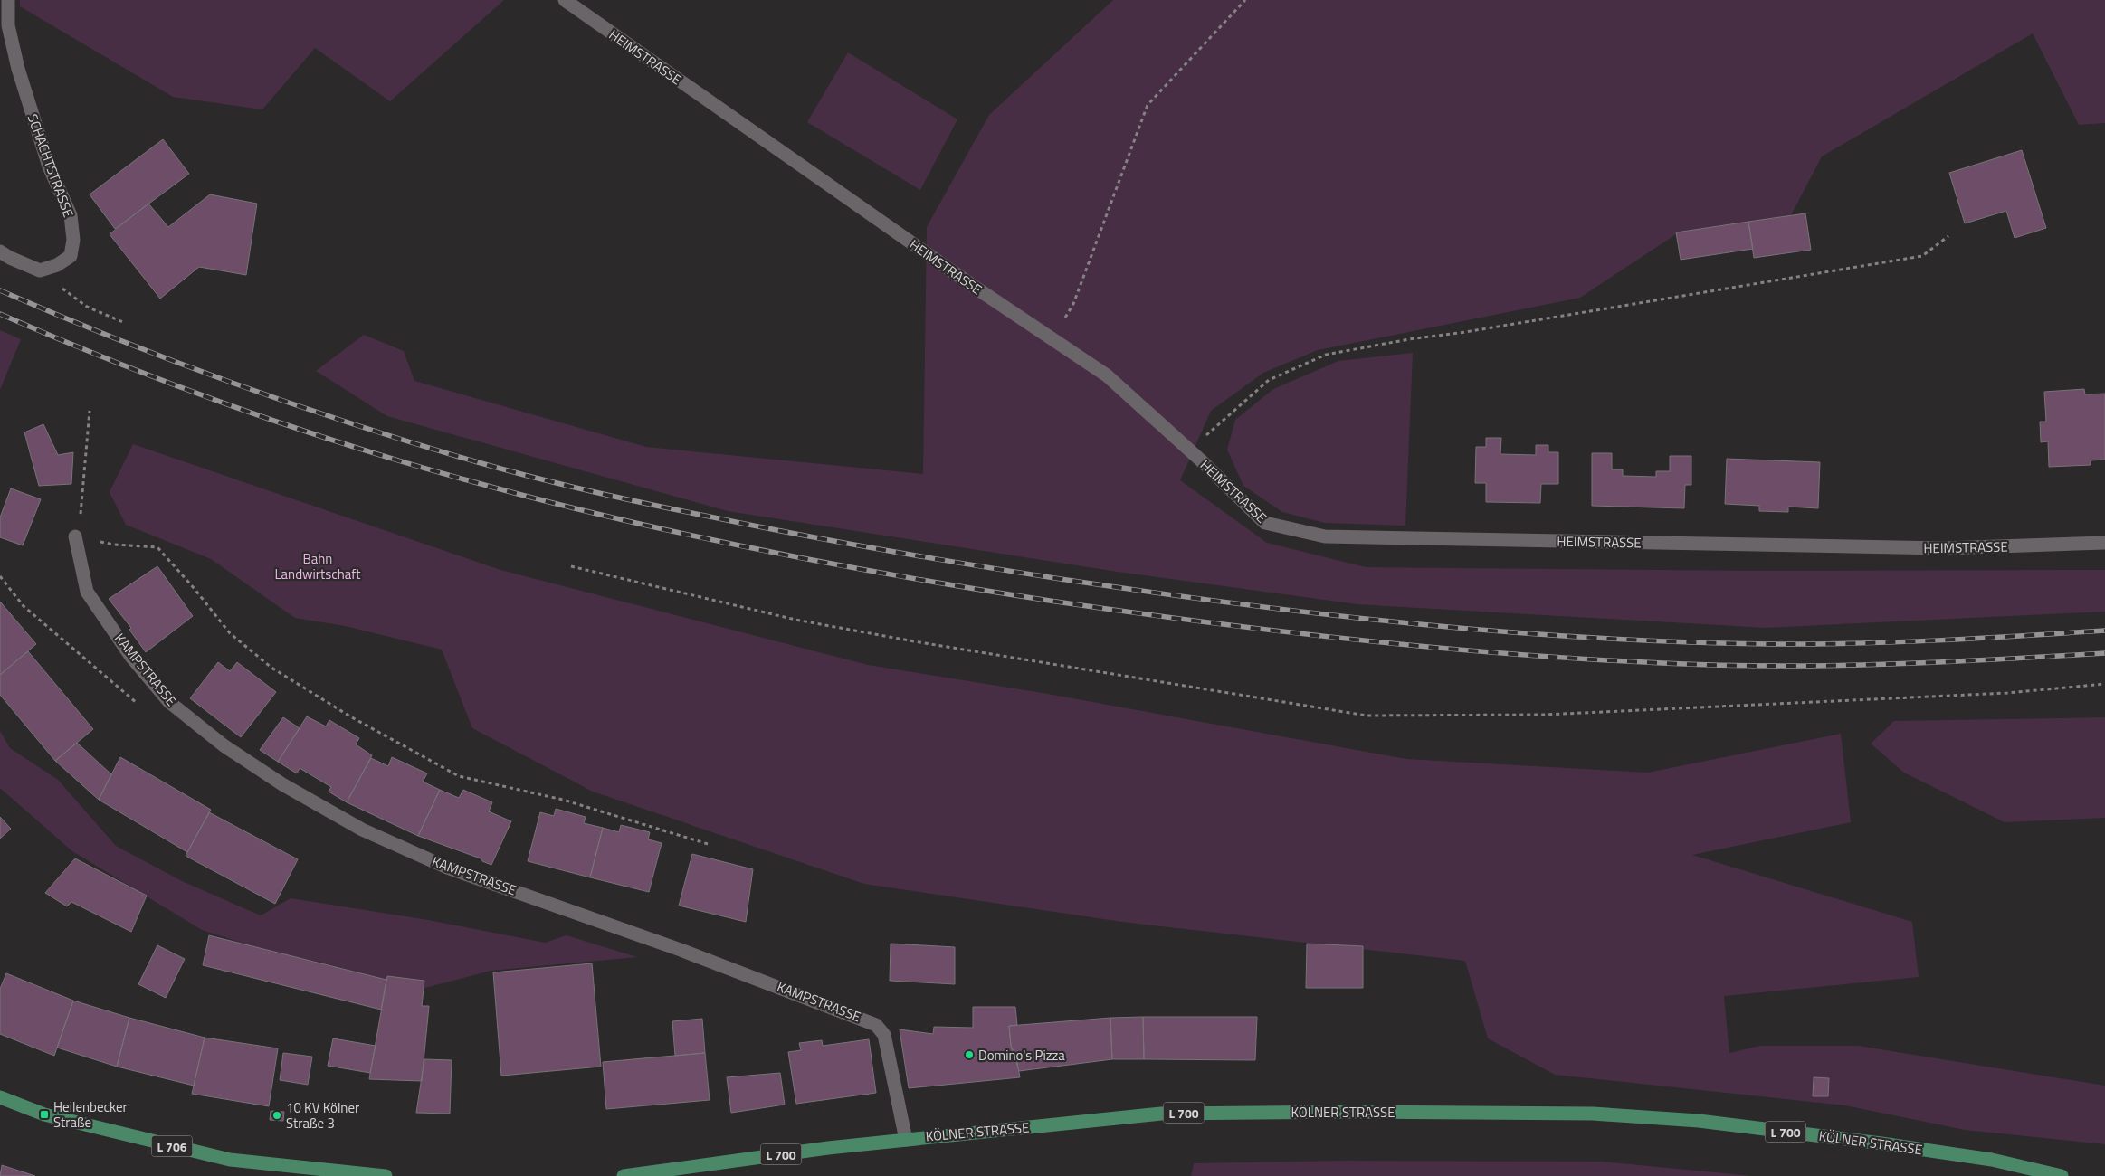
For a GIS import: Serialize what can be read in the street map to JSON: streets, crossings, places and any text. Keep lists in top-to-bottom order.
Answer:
{
  "streets": {
    "main road": ["KÖLNER STRASSE", "L 700", "L 706"],
    "street": ["HEIMSTRASSE", "SCHACHTSTRASSE", "KAMPSTRASSE"]
  },
  "crossings": [
    ["KAMPSTRASSE", "KÖLNER STRASSE"]
  ],
  "parks": ["Bahn Landwirtschaft"],
  "places": {
    "other": ["Domino's Pizza", "10 KV Kölner Straße 3"],
    "transit": ["Heilenbecker Straße"]
  }
}
